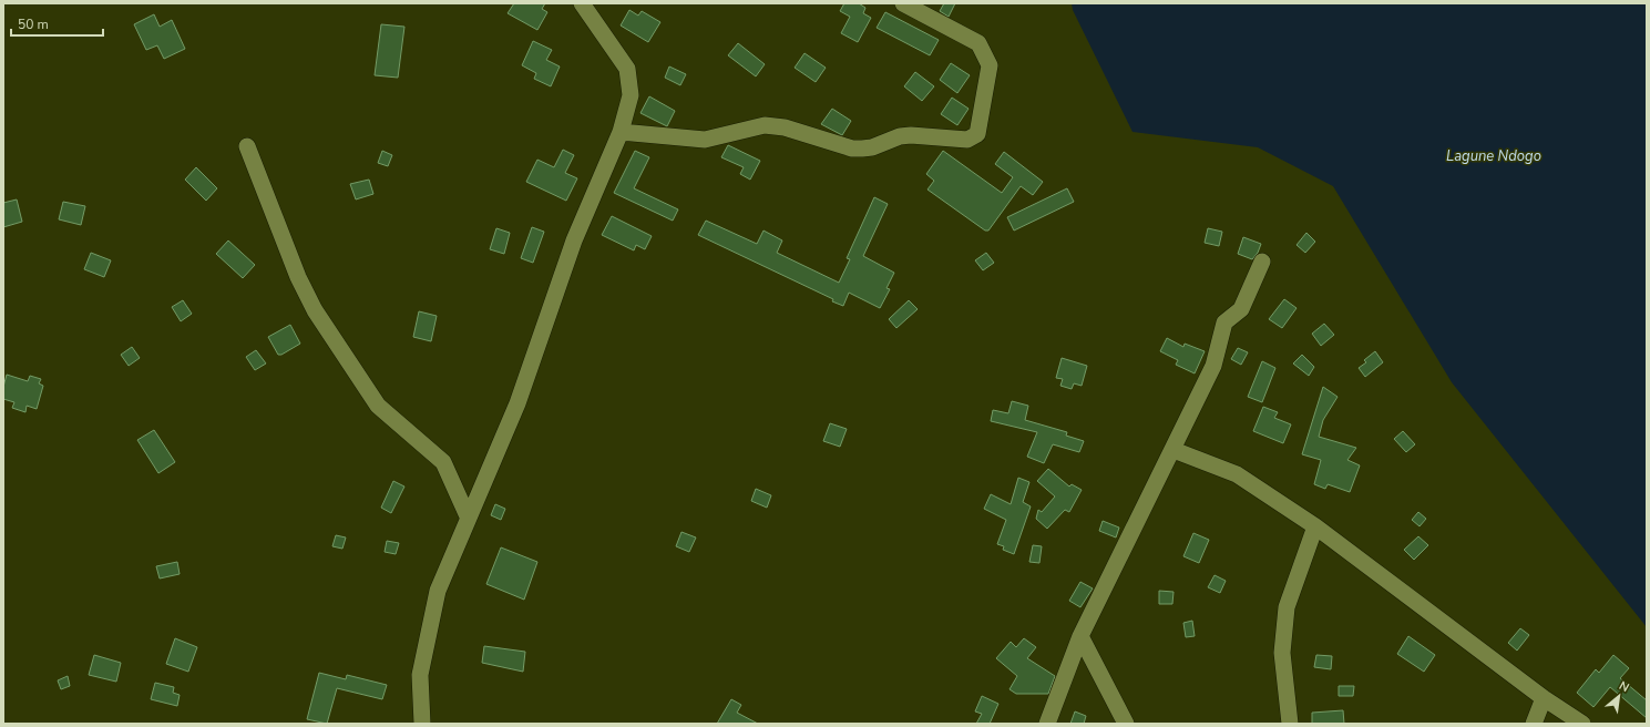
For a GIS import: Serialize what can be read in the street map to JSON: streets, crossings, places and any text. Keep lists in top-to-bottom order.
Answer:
{
  "water": ["Lagune Ndogo"],
  "scale_bar": "50 m",
  "north": "top right"
}
